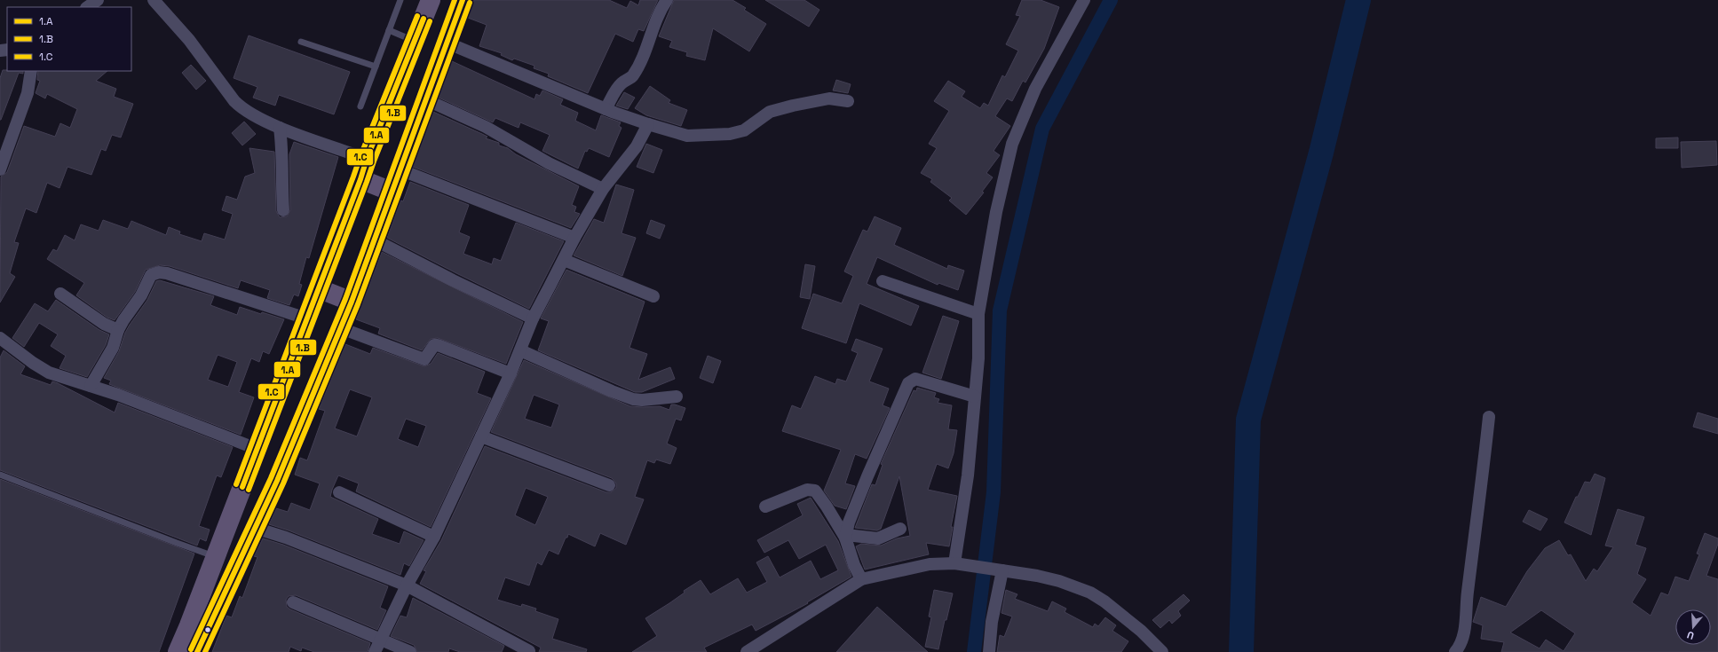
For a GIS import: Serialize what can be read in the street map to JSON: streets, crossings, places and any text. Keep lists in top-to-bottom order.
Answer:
{
  "lines": ["transit line 1.A", "transit line 1.C", "transit line 1.B"],
  "legend": ["1.A", "1.B", "1.C"],
  "north": "bottom"
}
